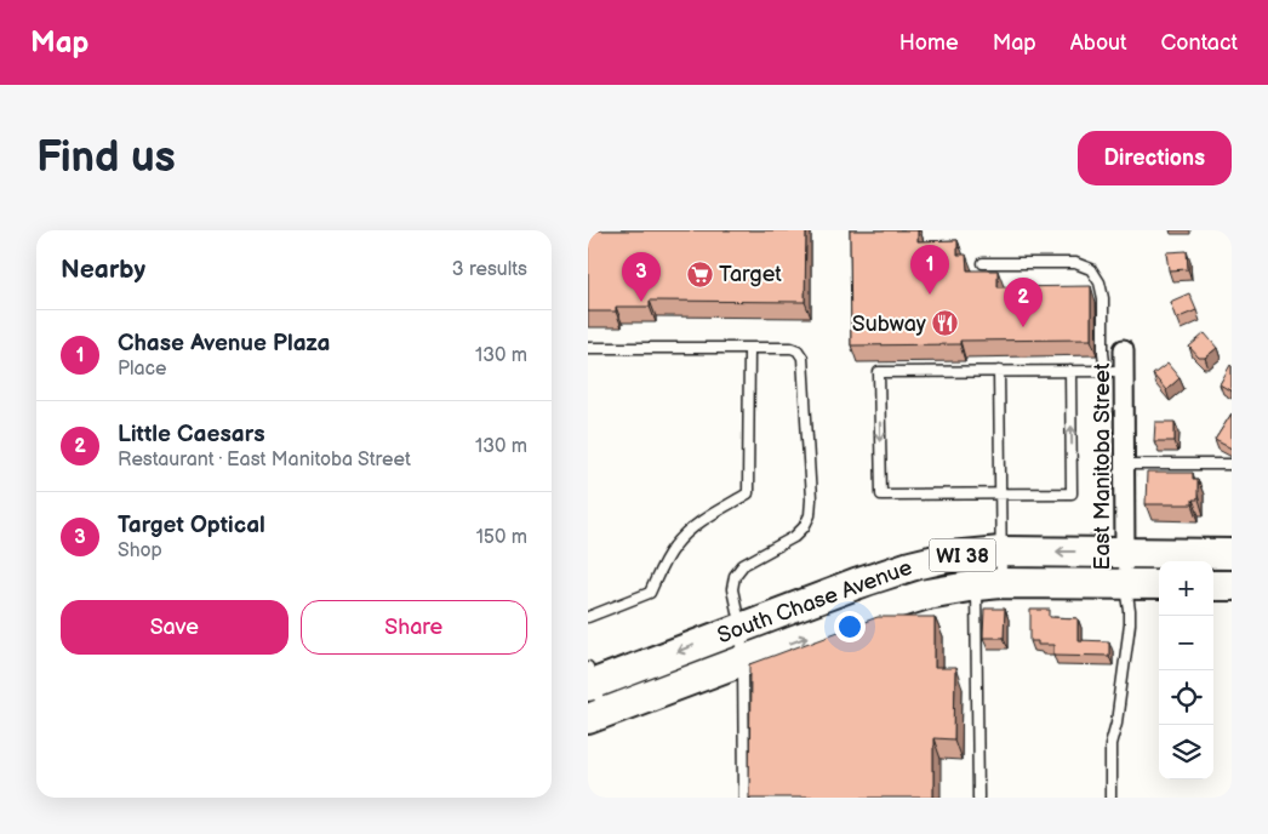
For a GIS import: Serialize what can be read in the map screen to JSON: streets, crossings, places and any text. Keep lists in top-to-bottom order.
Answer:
{
  "streets": {
    "main road": ["WI 38", "South Chase Avenue"],
    "street": ["East Manitoba Street"]
  },
  "crossings": [
    ["East Manitoba Street", "South Chase Avenue"]
  ],
  "places": {
    "supermarket": ["Target"],
    "restaurant": ["Subway"]
  },
  "page": {
    "header": "Map",
    "nav": [
      "Home",
      "Map",
      "About",
      "Contact"
    ],
    "buttons": [
      "Directions",
      ["Save", "Share"]
    ],
    "title": "Find us",
    "heading": ["Nearby", "3 results"],
    "pins": ["1", "3", "2"],
    "list": [
      {
        "mark": "1",
        "name": "Chase Avenue Plaza",
        "note": "Place",
        "value": "130 m"
      },
      {
        "mark": "2",
        "name": "Little Caesars",
        "note": "Restaurant · East Manitoba Street",
        "value": "130 m"
      },
      {
        "mark": "3",
        "name": "Target Optical",
        "note": "Shop",
        "value": "150 m"
      }
    ],
    "map_buttons": ["+", "−"]
  }
}
